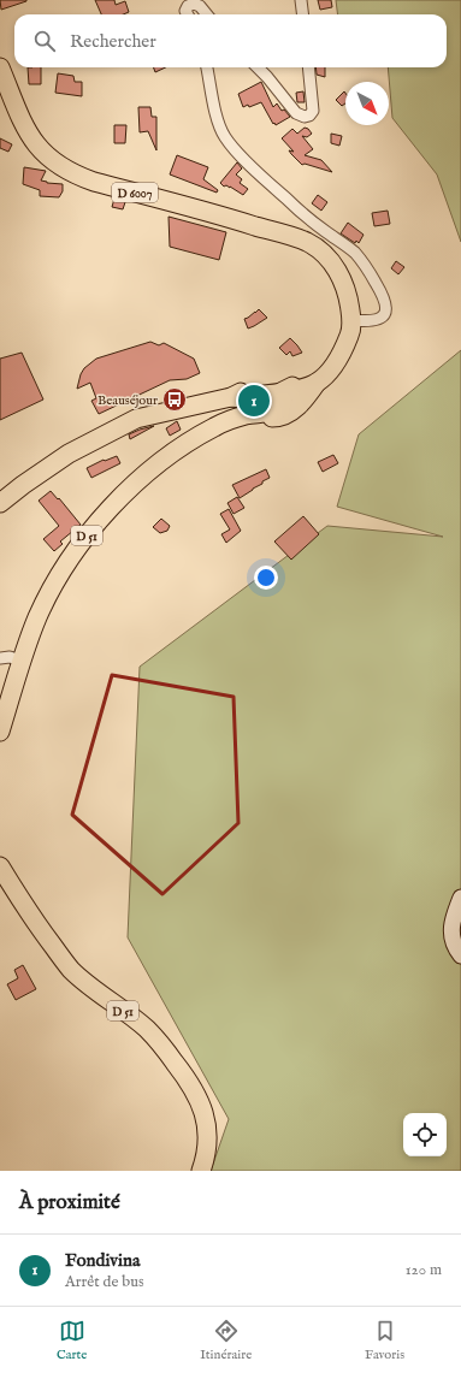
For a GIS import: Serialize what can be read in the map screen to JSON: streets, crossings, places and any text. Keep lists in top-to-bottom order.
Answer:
{
  "streets": {
    "main road": ["D 6007", "D 51"]
  },
  "crossings": [
    ["D 6007", "D 51"]
  ],
  "places": {
    "bus stop": ["Beauséjour"]
  },
  "north": "bottom right",
  "page": {
    "search": "Rechercher",
    "pins": "1",
    "heading": "À proximité",
    "list": [
      {
        "mark": "1",
        "name": "Fondivina",
        "note": "Arrêt de bus",
        "value": "120 m"
      }
    ],
    "nav": ["Carte", "Itinéraire", "Favoris"]
  }
}
